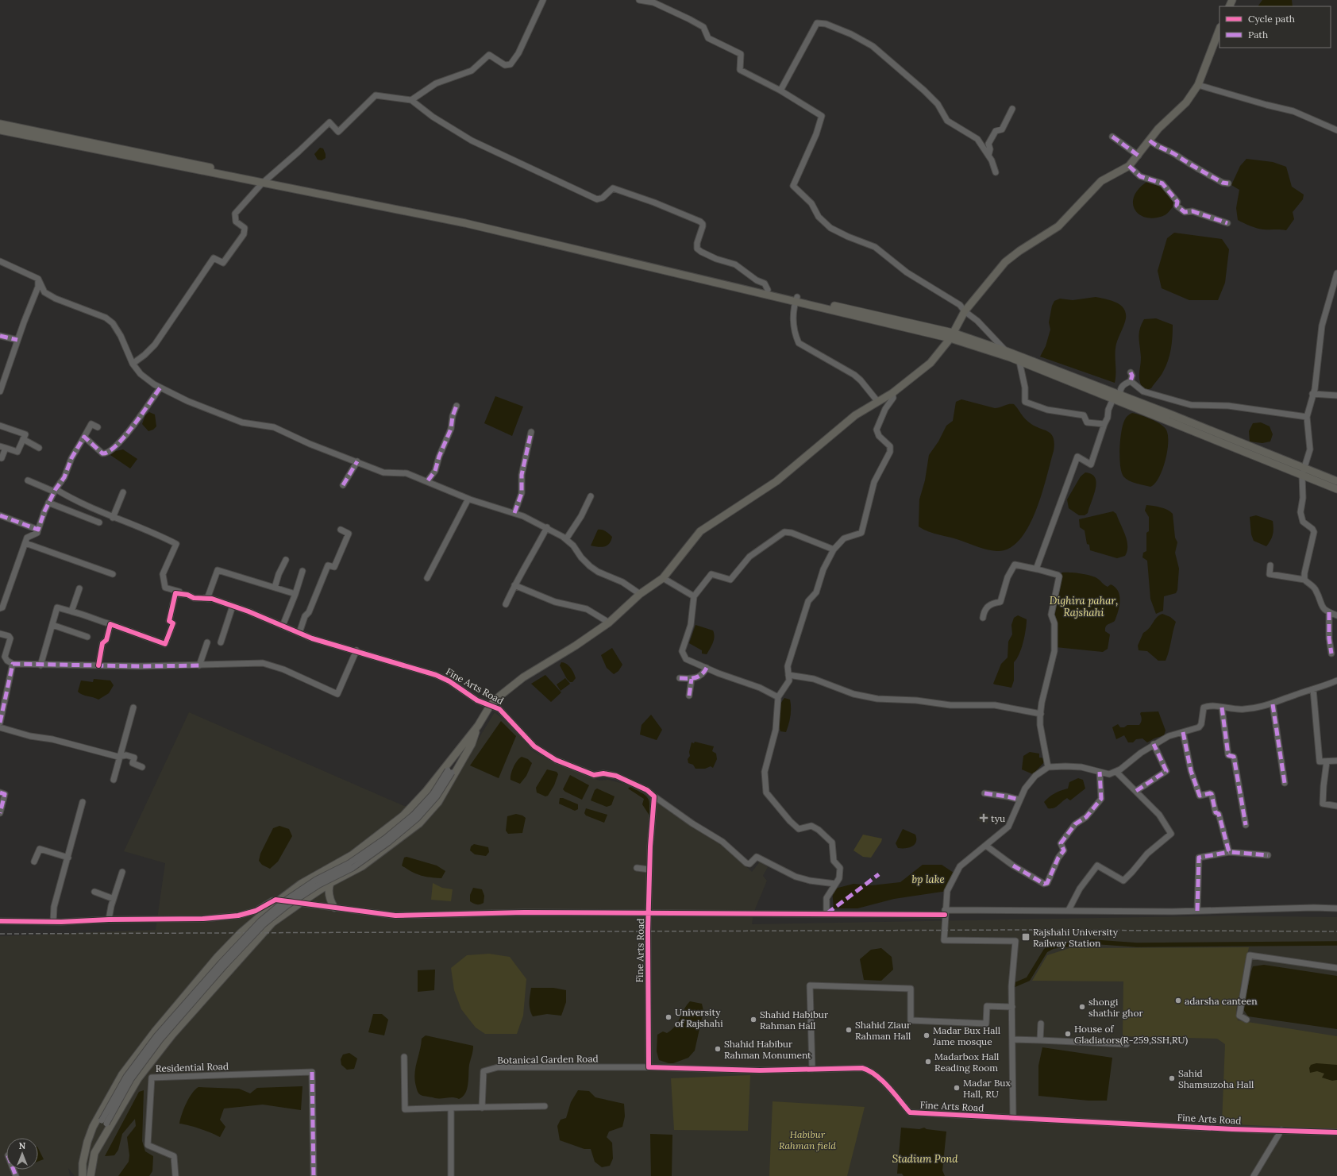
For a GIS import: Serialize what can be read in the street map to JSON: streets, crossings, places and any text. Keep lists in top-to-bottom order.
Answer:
{
  "streets": {
    "street": ["Fine Arts Road", "Botanical Garden Road", "Residential Road"]
  },
  "crossings": [
    ["Fine Arts Road", "Botanical Garden Road"]
  ],
  "water": ["Dighira pahar, Rajshahi", "bp lake", "Stadium Pond"],
  "parks": ["Habibur Rahman field"],
  "places": {
    "health": ["tyu"],
    "transit": ["Rajshahi University Railway Station"],
    "other": [
      "adarsha canteen",
      "shongi shathir ghor",
      "University of Rajshahi",
      "Shahid Habibur Rahman Hall",
      "Shahid Ziaur Rahman Hall",
      "House of Gladiators(R-259,SSH,RU)",
      "Madar Bux Hall Jame mosque",
      "Shahid Habibur Rahman Monument",
      "Madarbox Hall Reading Room",
      "Sahid Shamsuzoha Hall",
      "Madar Bux Hall, RU"
    ]
  },
  "legend": ["Cycle path", "Path"],
  "north": "top"
}
